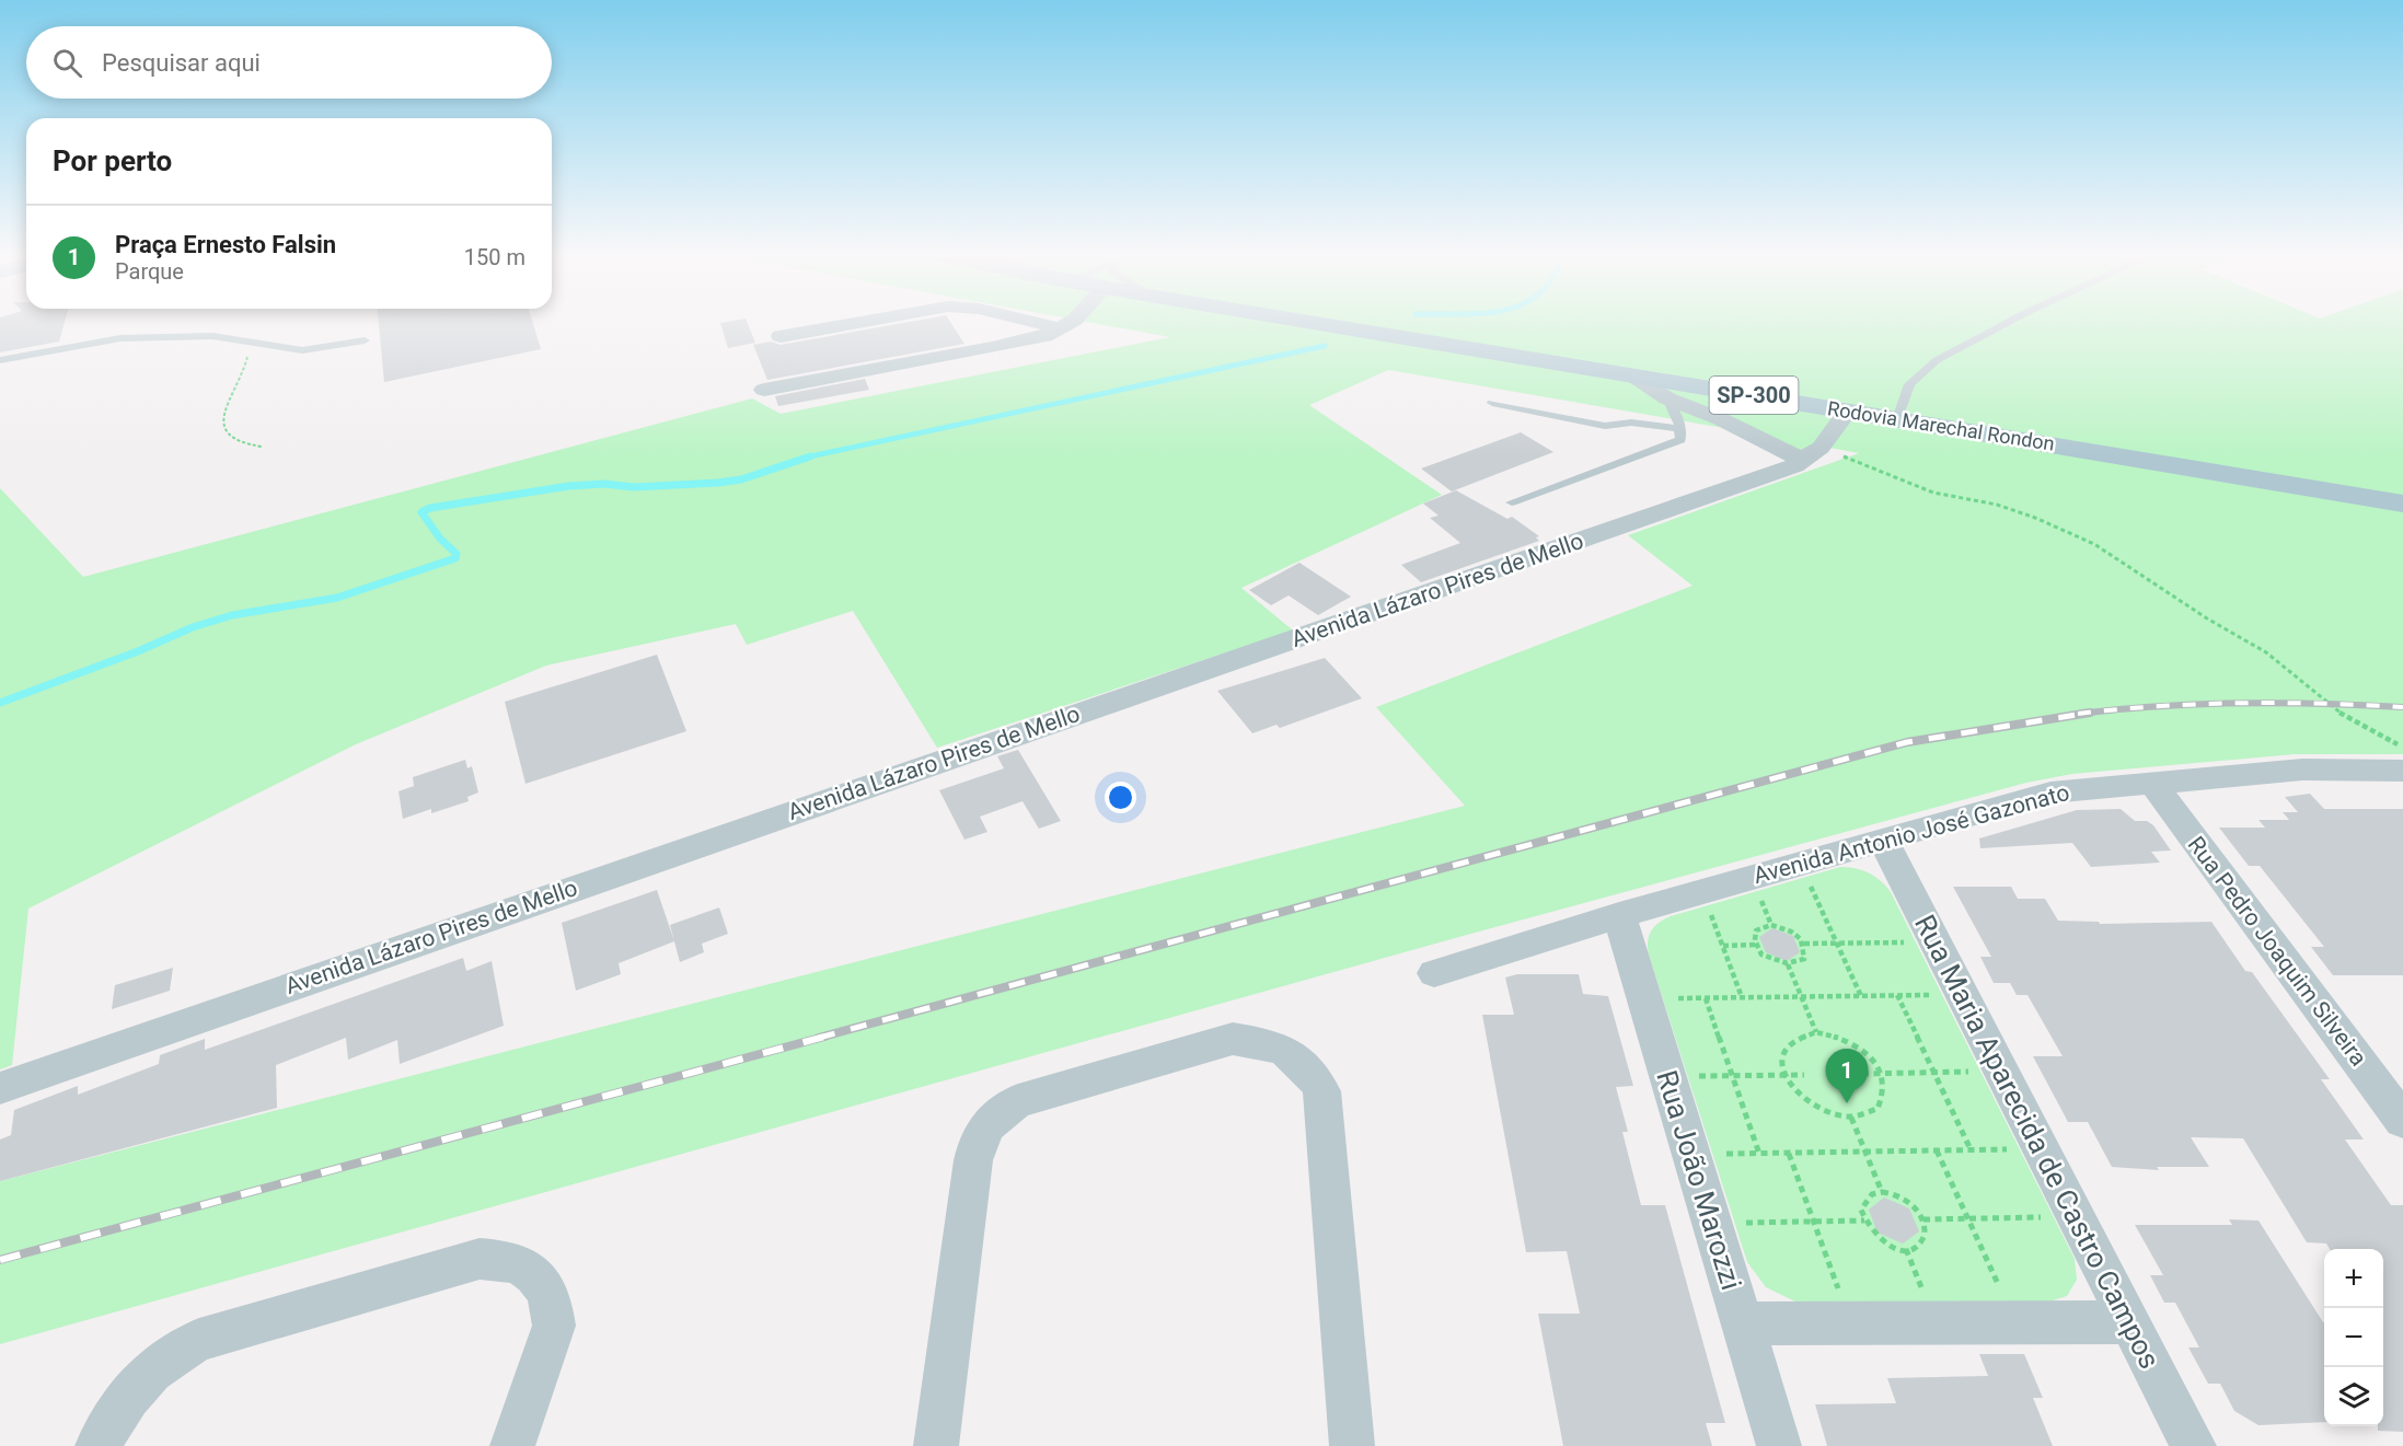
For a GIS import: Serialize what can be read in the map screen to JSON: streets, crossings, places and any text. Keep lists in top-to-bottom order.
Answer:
{
  "streets": {
    "main road": ["SP-300", "Rodovia Marechal Rondon"],
    "street": [
      "Avenida Lázaro Pires de Mello",
      "Avenida Antonio José Gazonato",
      "Rua Pedro Joaquim Silveira",
      "Rua Maria Aparecida de Castro Campos",
      "Rua João Marozzi"
    ]
  },
  "crossings": [
    ["Avenida Antonio José Gazonato", "Rua Pedro Joaquim Silveira"],
    ["Avenida Antonio José Gazonato", "Rua Maria Aparecida de Castro Campos"],
    ["Avenida Antonio José Gazonato", "Rua João Marozzi"]
  ],
  "page": {
    "search": "Pesquisar aqui",
    "heading": "Por perto",
    "list": [
      {
        "mark": "1",
        "name": "Praça Ernesto Falsin",
        "note": "Parque",
        "value": "150 m"
      }
    ],
    "pins": "1",
    "map_buttons": ["+", "−"]
  }
}
